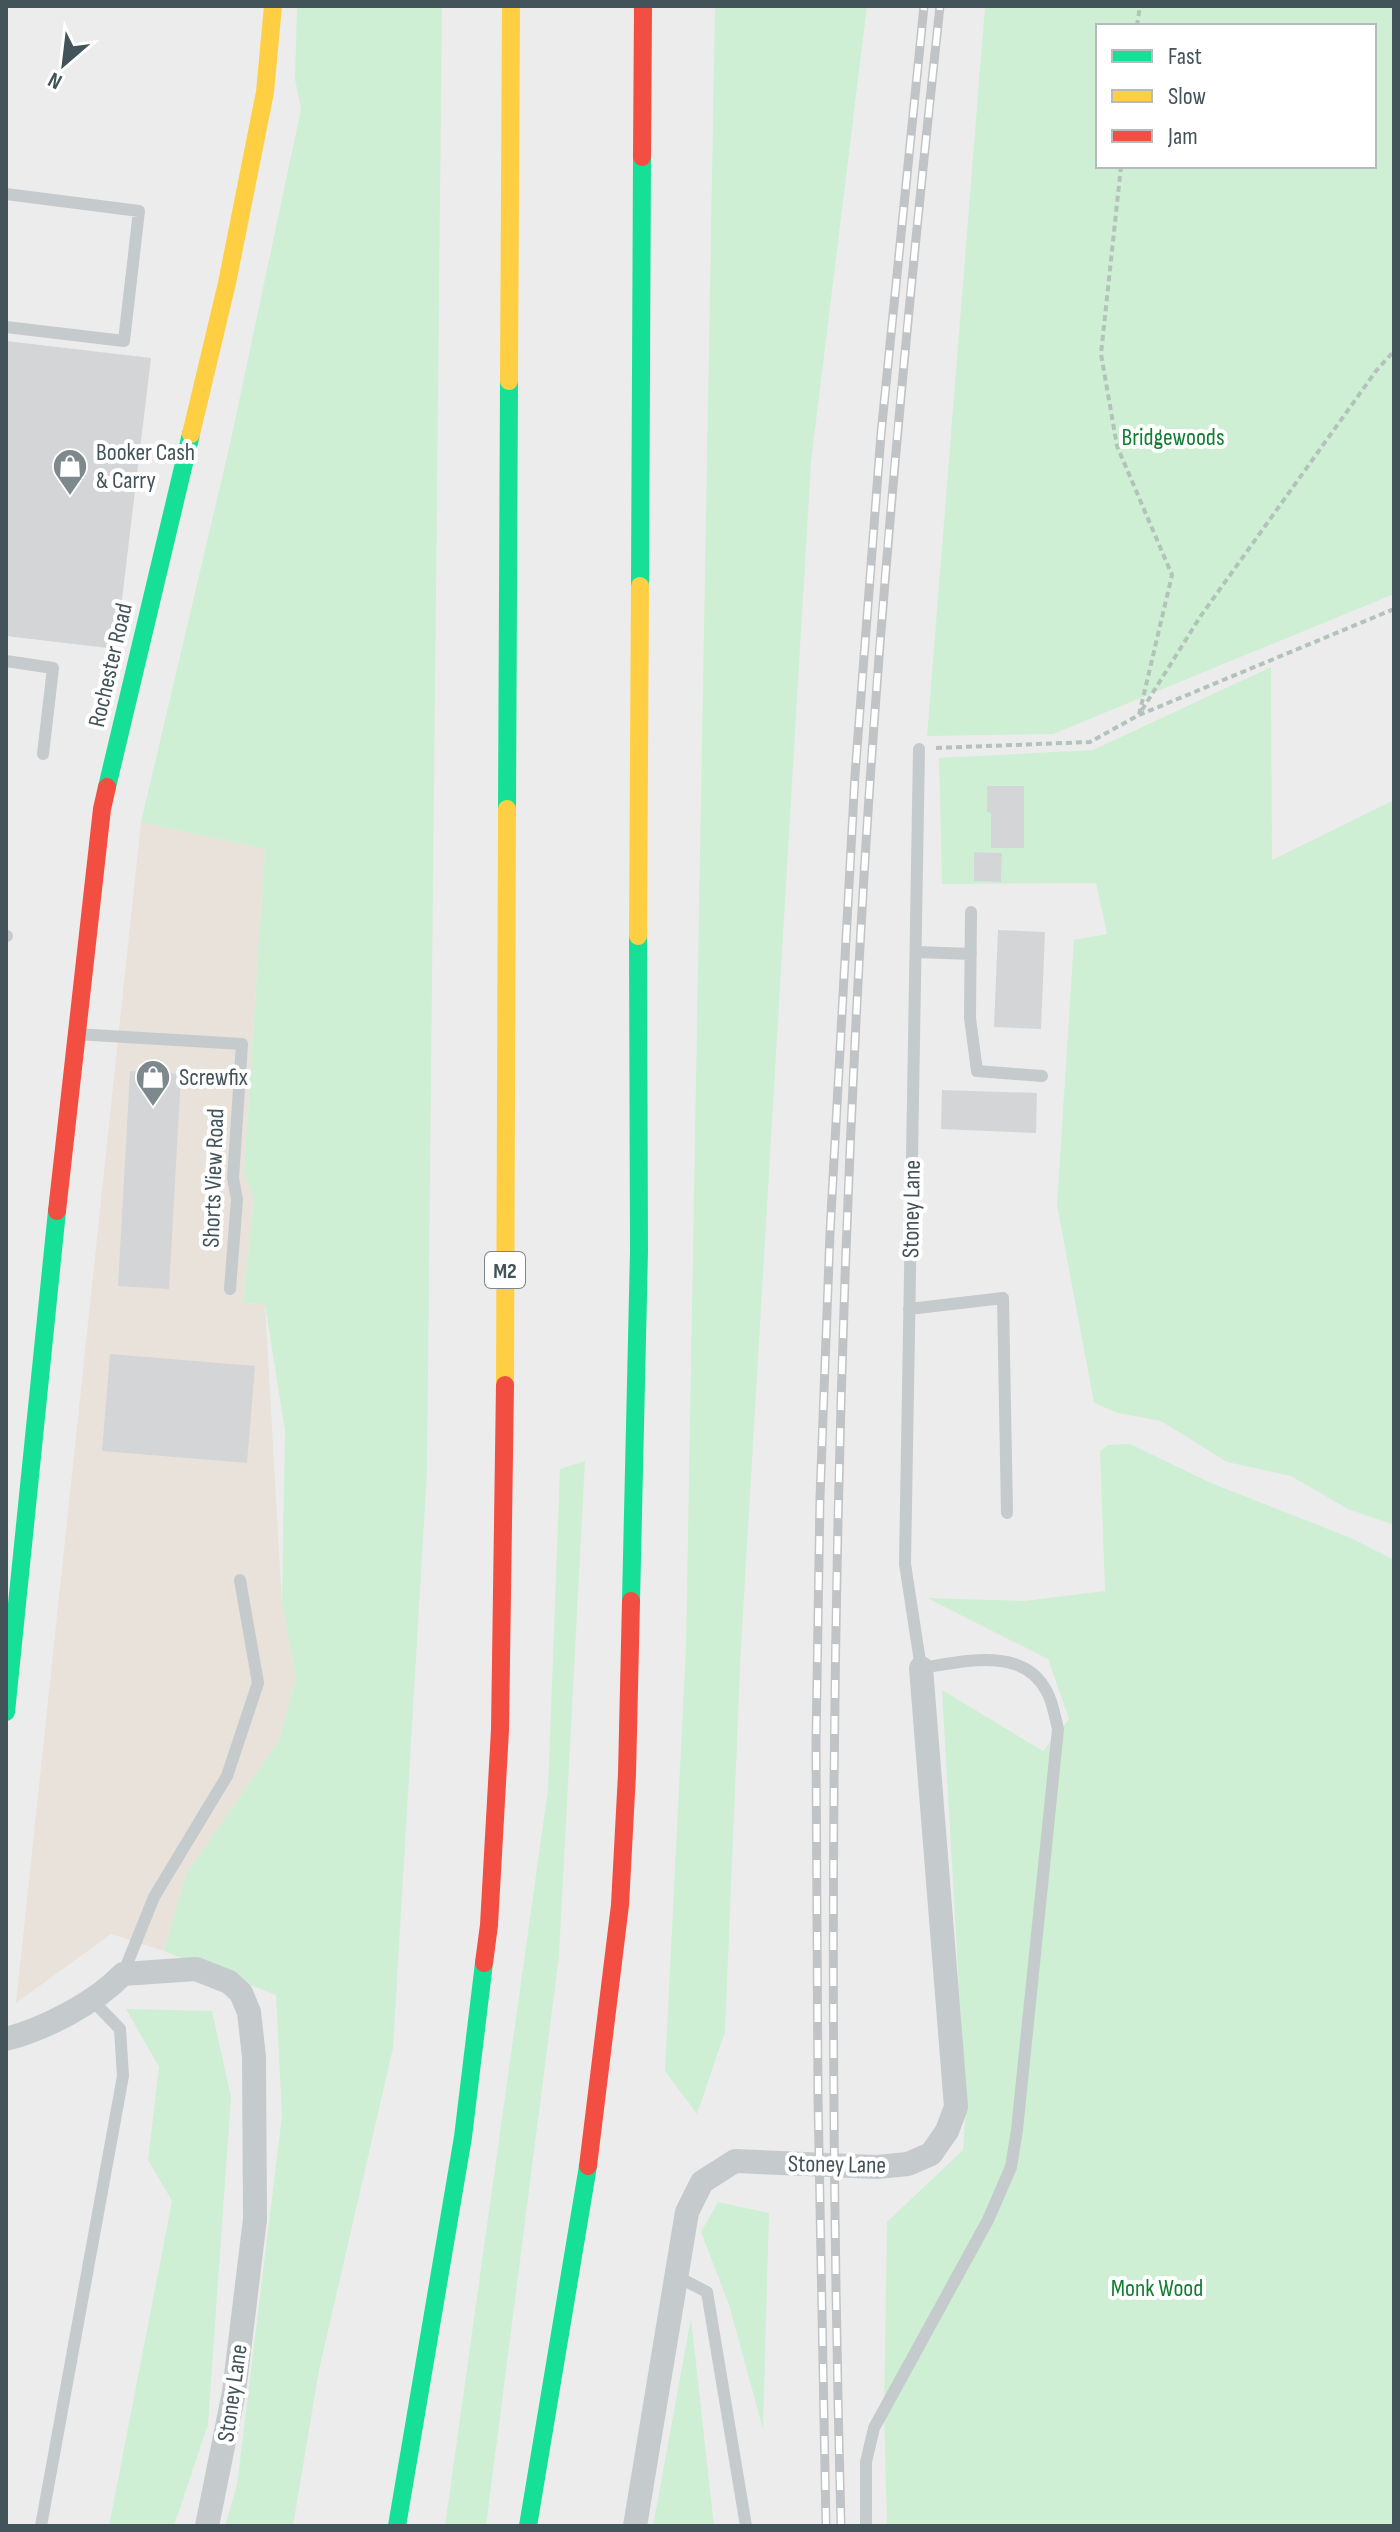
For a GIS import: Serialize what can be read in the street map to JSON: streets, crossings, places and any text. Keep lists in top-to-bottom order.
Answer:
{
  "streets": {
    "main road": ["Rochester Road", "M2"],
    "street": ["Stoney Lane"],
    "lane": ["Shorts View Road"]
  },
  "crossings": [
    ["Rochester Road", "Shorts View Road"]
  ],
  "parks": ["Bridgewoods", "Monk Wood"],
  "places": {
    "shop": ["Booker Cash & Carry", "Screwfix"]
  },
  "legend": ["Fast", "Slow", "Jam"],
  "north": "bottom left"
}
